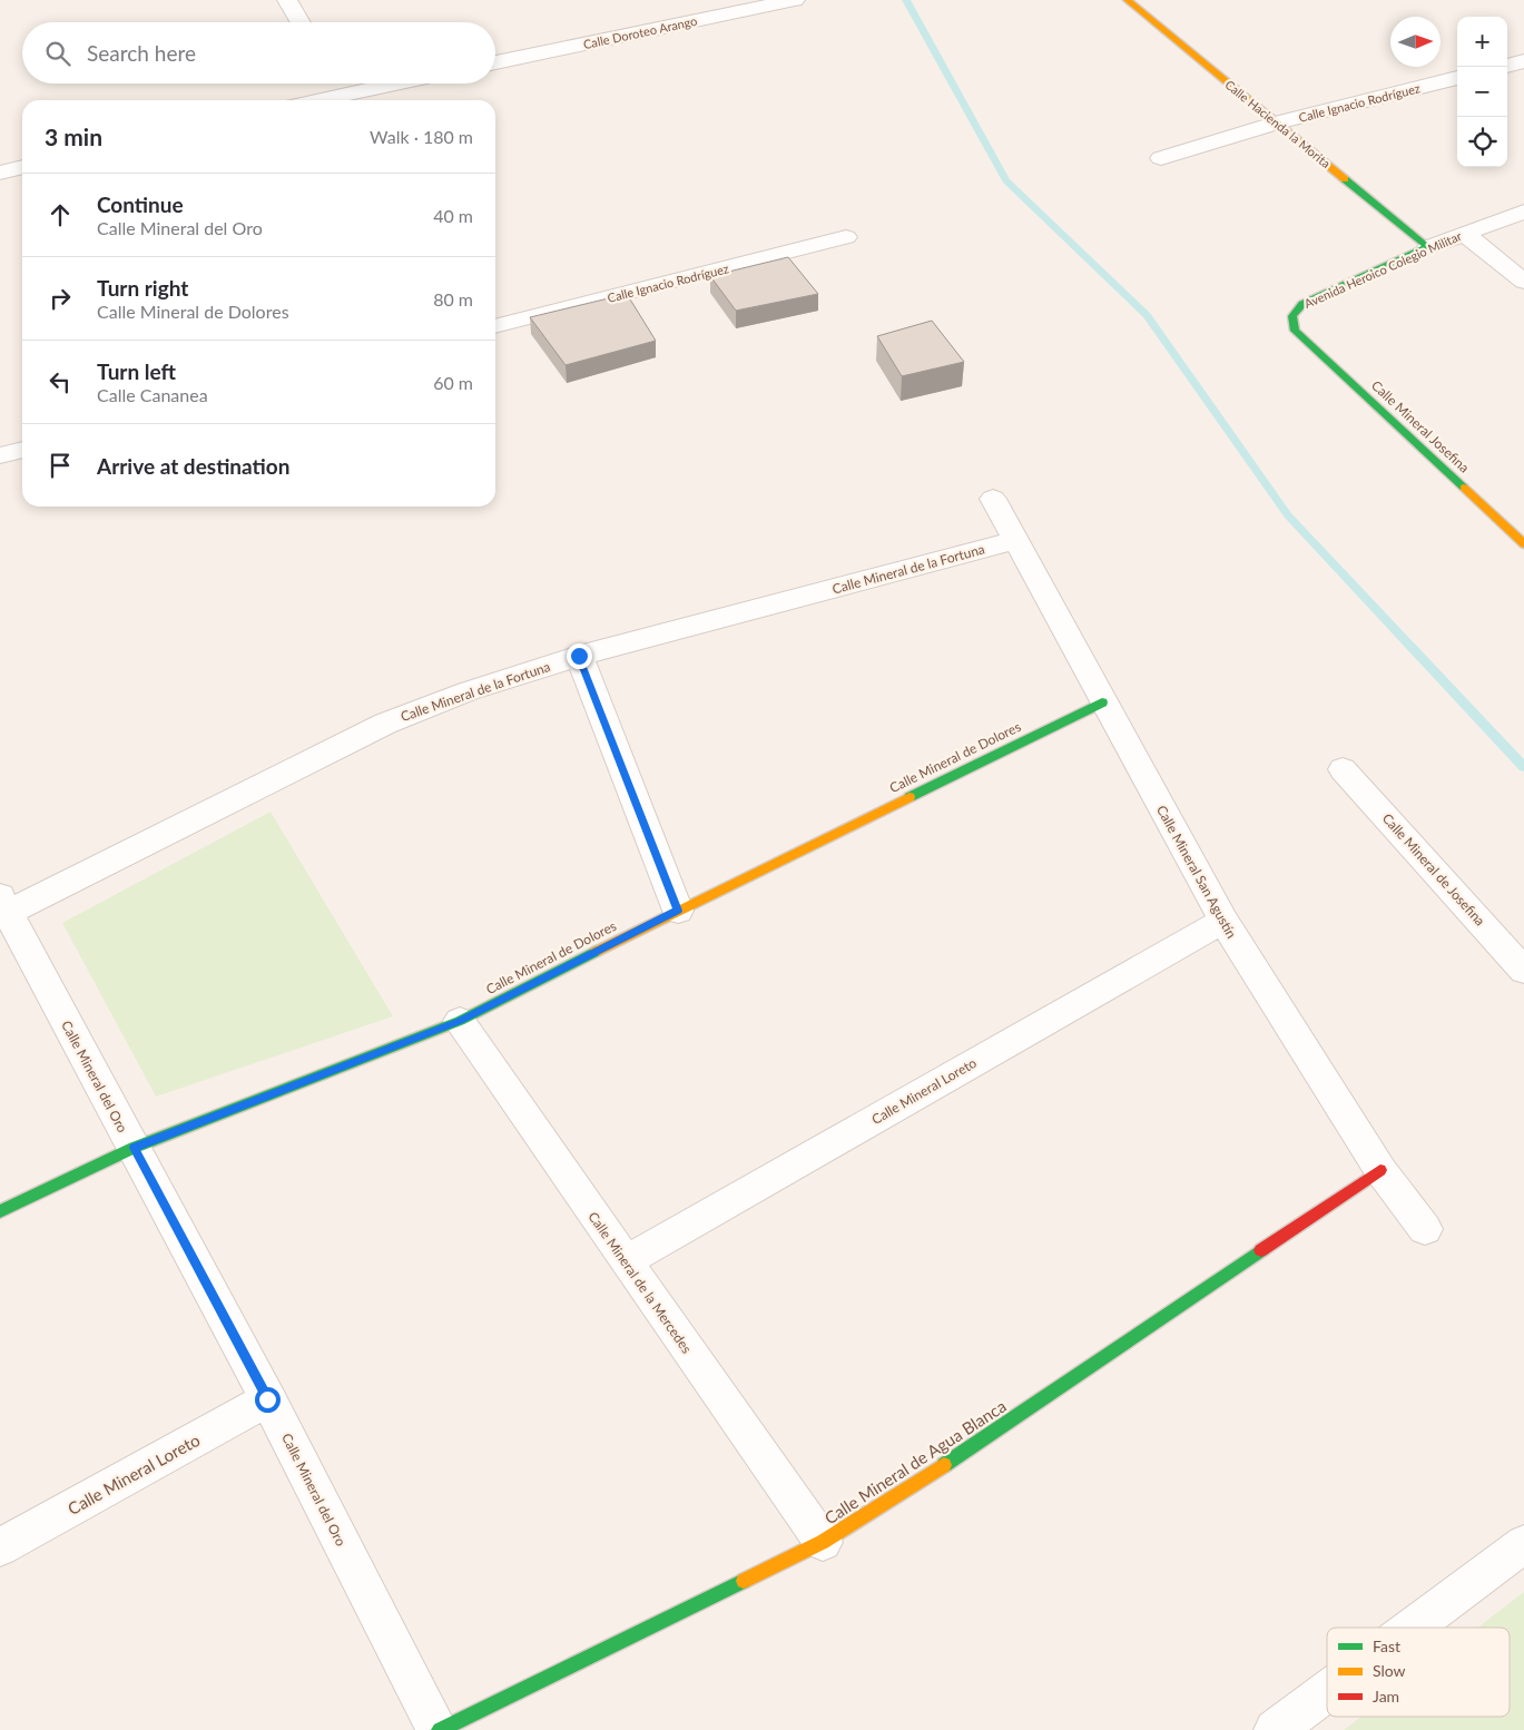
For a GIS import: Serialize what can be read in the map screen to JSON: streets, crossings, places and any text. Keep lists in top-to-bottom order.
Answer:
{
  "streets": {
    "street": [
      "Calle Doroteo Arango",
      "Calle Ignacio Rodríguez",
      "Calle Hacienda la Morita",
      "Avenida Heroico Colegio Militar",
      "Calle Mineral Josefina",
      "Calle Mineral de la Fortuna",
      "Calle Mineral de Dolores",
      "Calle Mineral de Josefina",
      "Calle Mineral San Agustín",
      "Calle Mineral del Oro",
      "Calle Mineral Loreto",
      "Calle Mineral de la Mercedes",
      "Calle Mineral de Agua Blanca"
    ]
  },
  "crossings": [
    ["Calle Ignacio Rodríguez", "Calle Hacienda la Morita"],
    ["Calle Hacienda la Morita", "Avenida Heroico Colegio Militar"],
    ["Avenida Heroico Colegio Militar", "Calle Mineral Josefina"],
    ["Calle Mineral de la Fortuna", "Calle Mineral San Agustín"],
    ["Calle Mineral de la Fortuna", "Calle Mineral del Oro"],
    ["Calle Mineral de Dolores", "Calle Mineral San Agustín"],
    ["Calle Mineral de Dolores", "Calle Mineral del Oro"],
    ["Calle Mineral de Dolores", "Calle Mineral de la Mercedes"],
    ["Calle Mineral San Agustín", "Calle Mineral Loreto"],
    ["Calle Mineral San Agustín", "Calle Mineral de Agua Blanca"],
    ["Calle Mineral del Oro", "Calle Mineral Loreto"],
    ["Calle Mineral del Oro", "Calle Mineral de Agua Blanca"],
    ["Calle Mineral Loreto", "Calle Mineral de la Mercedes"],
    ["Calle Mineral de la Mercedes", "Calle Mineral de Agua Blanca"]
  ],
  "legend": ["Fast", "Slow", "Jam"],
  "north": "right",
  "page": {
    "map_buttons": ["+", "−"],
    "search": "Search here",
    "heading": ["3 min", "Walk · 180 m"],
    "list": [
      ["Continue", "Calle Mineral del Oro", "40 m"],
      ["Turn right", "Calle Mineral de Dolores", "80 m"],
      ["Turn left", "Calle Cananea", "60 m"],
      "Arrive at destination"
    ]
  }
}
